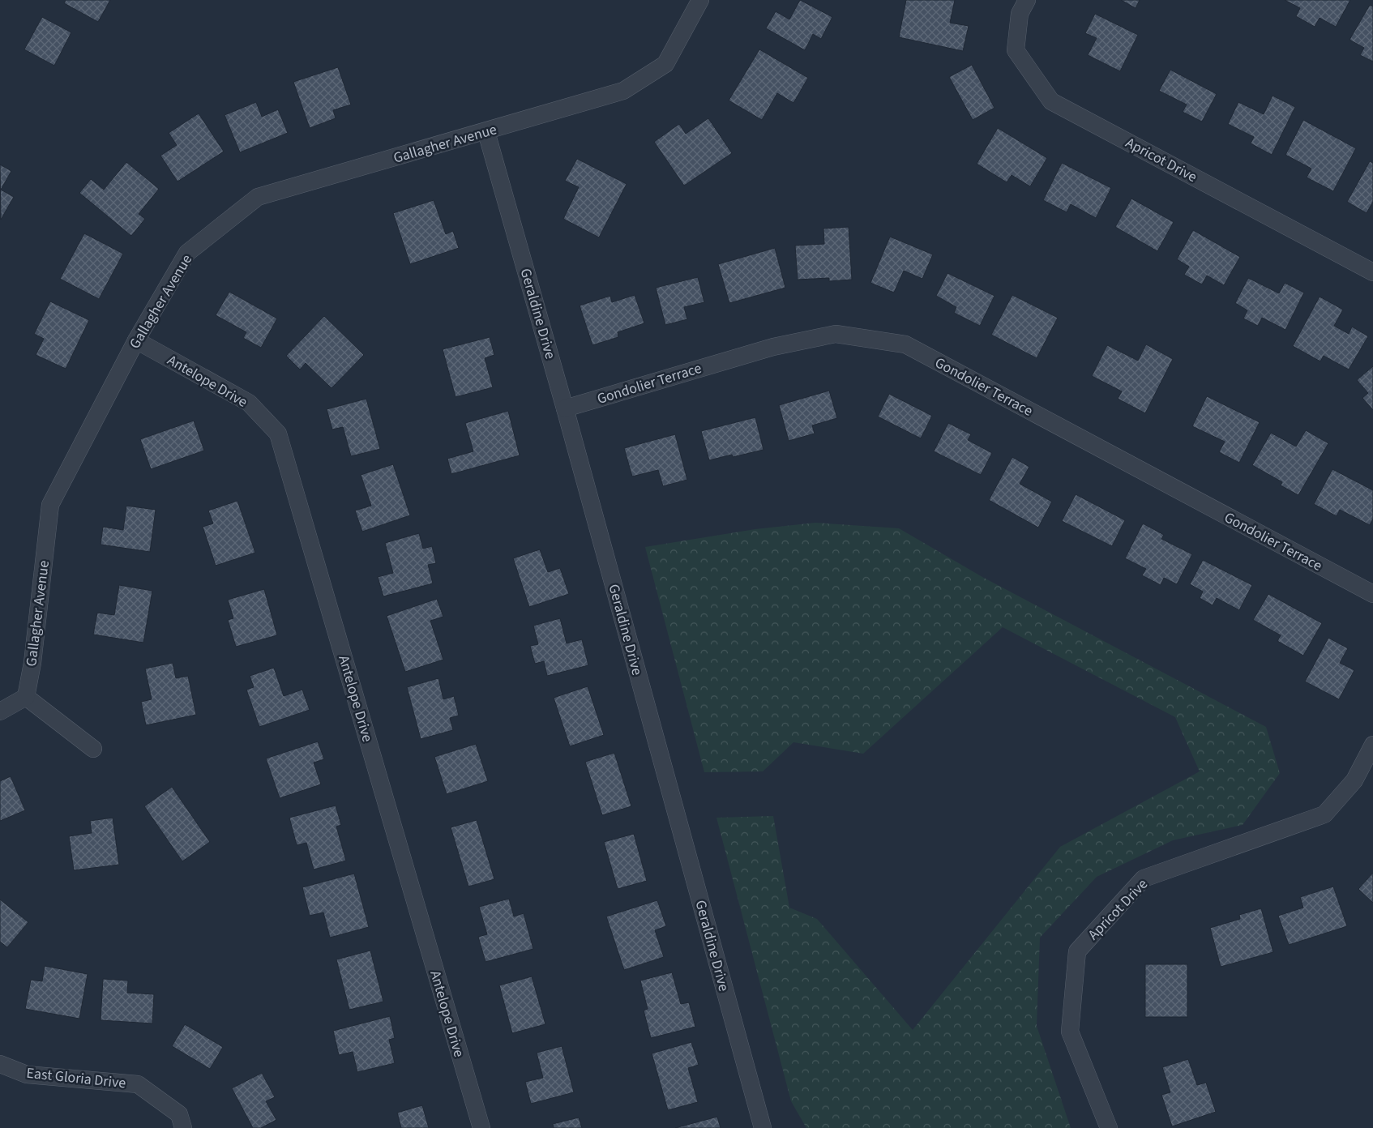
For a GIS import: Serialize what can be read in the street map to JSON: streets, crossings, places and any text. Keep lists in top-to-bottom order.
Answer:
{
  "streets": {
    "street": [
      "Gallagher Avenue",
      "Apricot Drive",
      "Geraldine Drive",
      "Antelope Drive",
      "Gondolier Terrace",
      "East Gloria Drive"
    ]
  },
  "crossings": [
    ["Gallagher Avenue", "Geraldine Drive"],
    ["Gallagher Avenue", "Antelope Drive"],
    ["Geraldine Drive", "Gondolier Terrace"]
  ]
}
